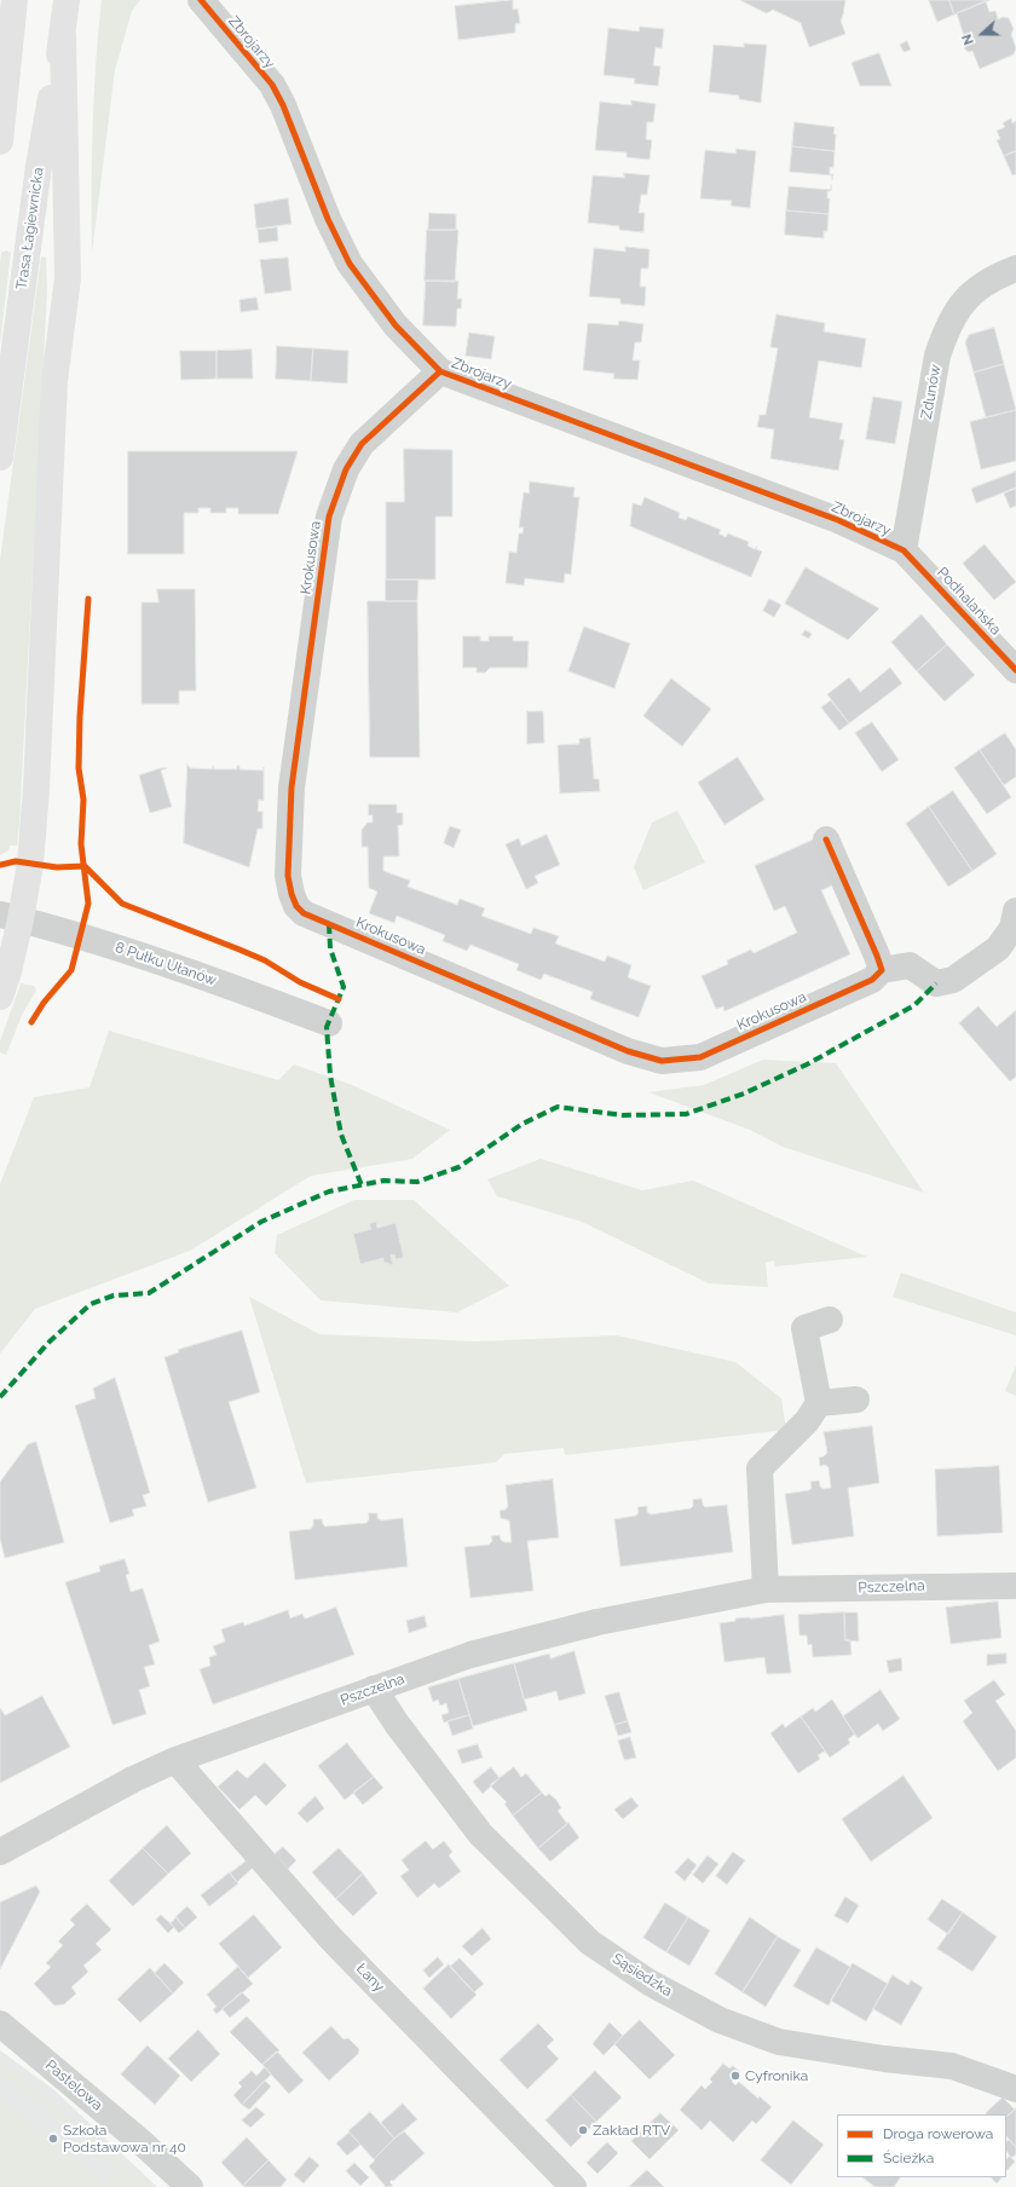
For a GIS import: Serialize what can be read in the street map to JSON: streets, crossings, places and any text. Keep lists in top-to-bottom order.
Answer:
{
  "streets": {
    "main road": ["Trasa Łagiewnicka"],
    "street": [
      "Zbrojarzy",
      "Zdunów",
      "Krokusowa",
      "Podhalańska",
      "8 Pułku Ułanów",
      "Pszczelna",
      "Sąsiedzka",
      "Łany",
      "Pastelowa"
    ]
  },
  "crossings": [
    ["Zbrojarzy", "Zdunów"],
    ["Zbrojarzy", "Krokusowa"],
    ["Zbrojarzy", "Podhalańska"],
    ["Zdunów", "Podhalańska"],
    ["Pszczelna", "Sąsiedzka"],
    ["Pszczelna", "Łany"]
  ],
  "places": ["Cyfronika", "Zakład RTV", "Szkoła Podstawowa nr 40"],
  "legend": ["Droga rowerowa", "Ścieżka"],
  "north": "left"
}
